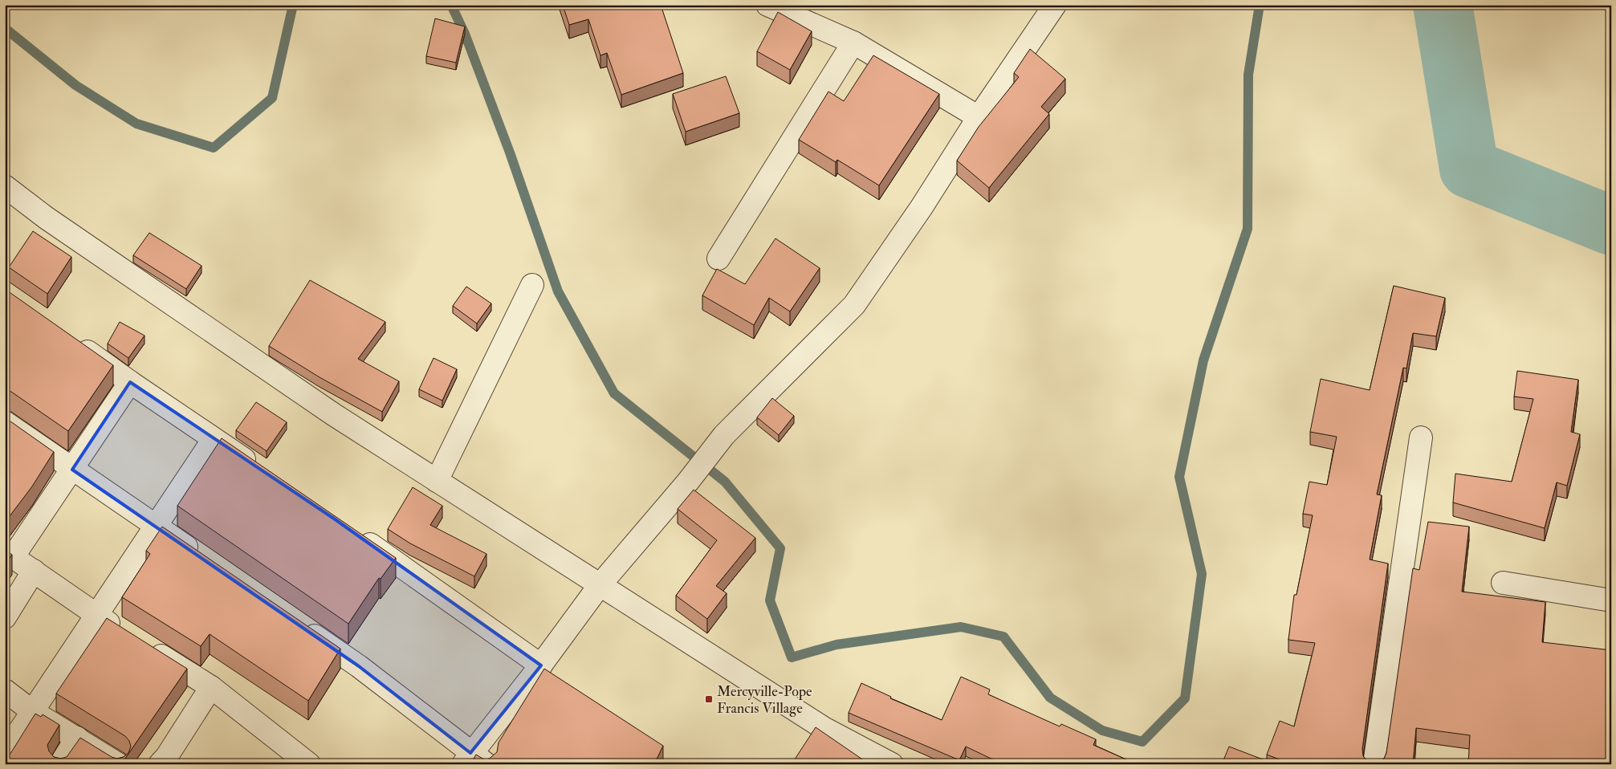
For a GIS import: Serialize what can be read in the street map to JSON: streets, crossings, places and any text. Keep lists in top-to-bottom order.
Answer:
{
  "places": {
    "transit": ["Mercyville-Pope Francis Village"]
  }
}
